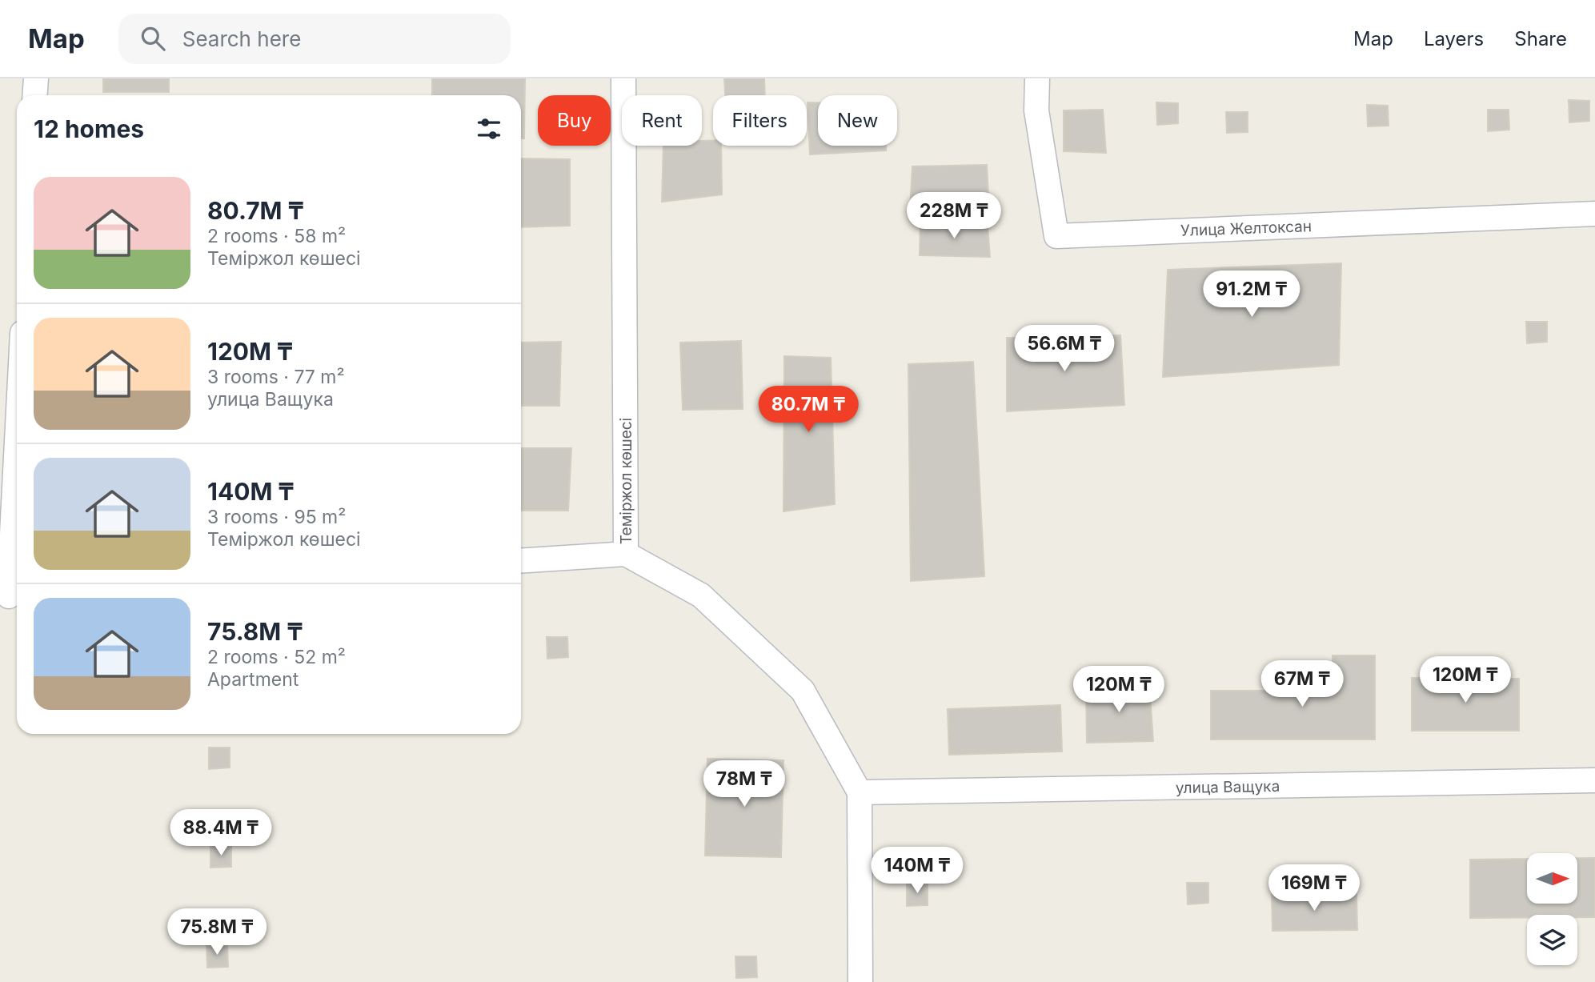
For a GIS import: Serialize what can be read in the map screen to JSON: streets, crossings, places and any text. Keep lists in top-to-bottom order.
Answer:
{
  "streets": {
    "street": ["Улица Желтоксан", "Теміржол көшесі", "улица Ващука"]
  },
  "crossings": [
    ["Теміржол көшесі", "улица Ващука"]
  ],
  "north": "right",
  "page": {
    "header": "Map",
    "search": "Search here",
    "nav": ["Map", "Layers", "Share"],
    "chip": [
      "Buy",
      "Rent",
      "Filters",
      "New"
    ],
    "heading": "12 homes",
    "list": [
      {
        "name": "80.7M ₸",
        "note": "2 rooms · 58 m² · Теміржол көшесі"
      },
      {
        "name": "120M ₸",
        "note": "3 rooms · 77 m² · улица Ващука"
      },
      {
        "name": "140M ₸",
        "note": "3 rooms · 95 m² · Теміржол көшесі"
      },
      {
        "name": "75.8M ₸",
        "note": "2 rooms · 52 m² · Apartment"
      }
    ],
    "price": [
      "228M ₸",
      "91.2M ₸",
      "56.6M ₸",
      "80.7M ₸",
      "120M ₸",
      "67M ₸",
      "120M ₸",
      "78M ₸",
      "88.4M ₸",
      "140M ₸",
      "169M ₸",
      "75.8M ₸"
    ]
  }
}
